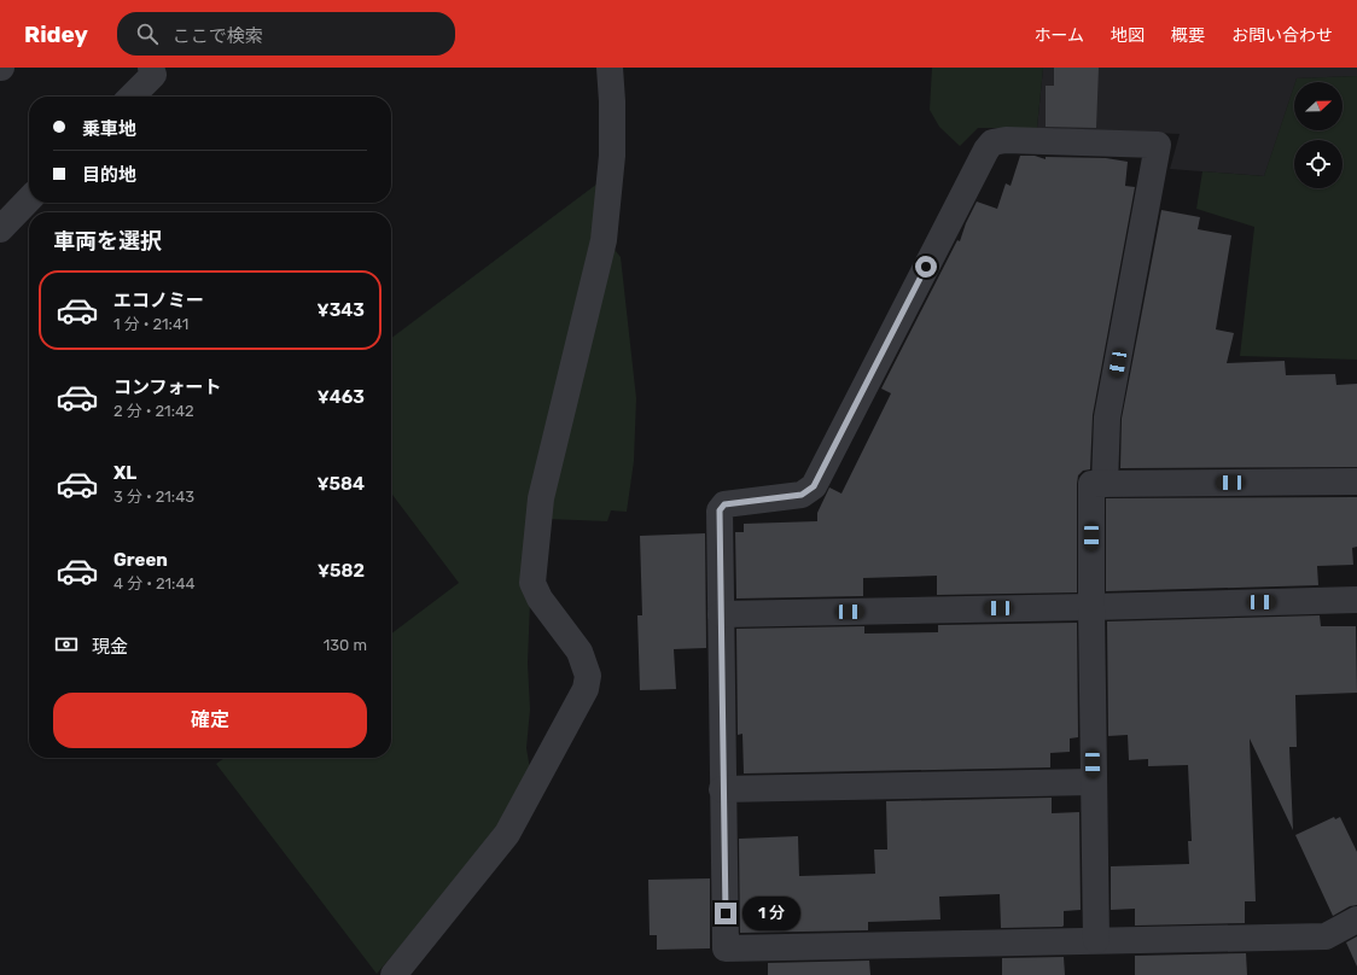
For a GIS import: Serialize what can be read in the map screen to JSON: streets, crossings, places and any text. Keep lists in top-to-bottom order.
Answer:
{
  "north": "right",
  "page": {
    "header": "Ridey",
    "search": "ここで検索",
    "nav": [
      "ホーム",
      "地図",
      "概要",
      "お問い合わせ"
    ],
    "banner": ["乗車地", "目的地"],
    "heading": "車両を選択",
    "list": [
      {
        "name": "エコノミー",
        "note": "1 分 · 21:41",
        "value": "¥343"
      },
      {
        "name": "コンフォート",
        "note": "2 分 · 21:42",
        "value": "¥463"
      },
      {
        "name": "XL",
        "note": "3 分 · 21:43",
        "value": "¥584"
      },
      {
        "name": "Green",
        "note": "4 分 · 21:44",
        "value": "¥582"
      }
    ],
    "pay": ["現金", "130 m"],
    "buttons": "確定",
    "bubble": "1 分"
  }
}
